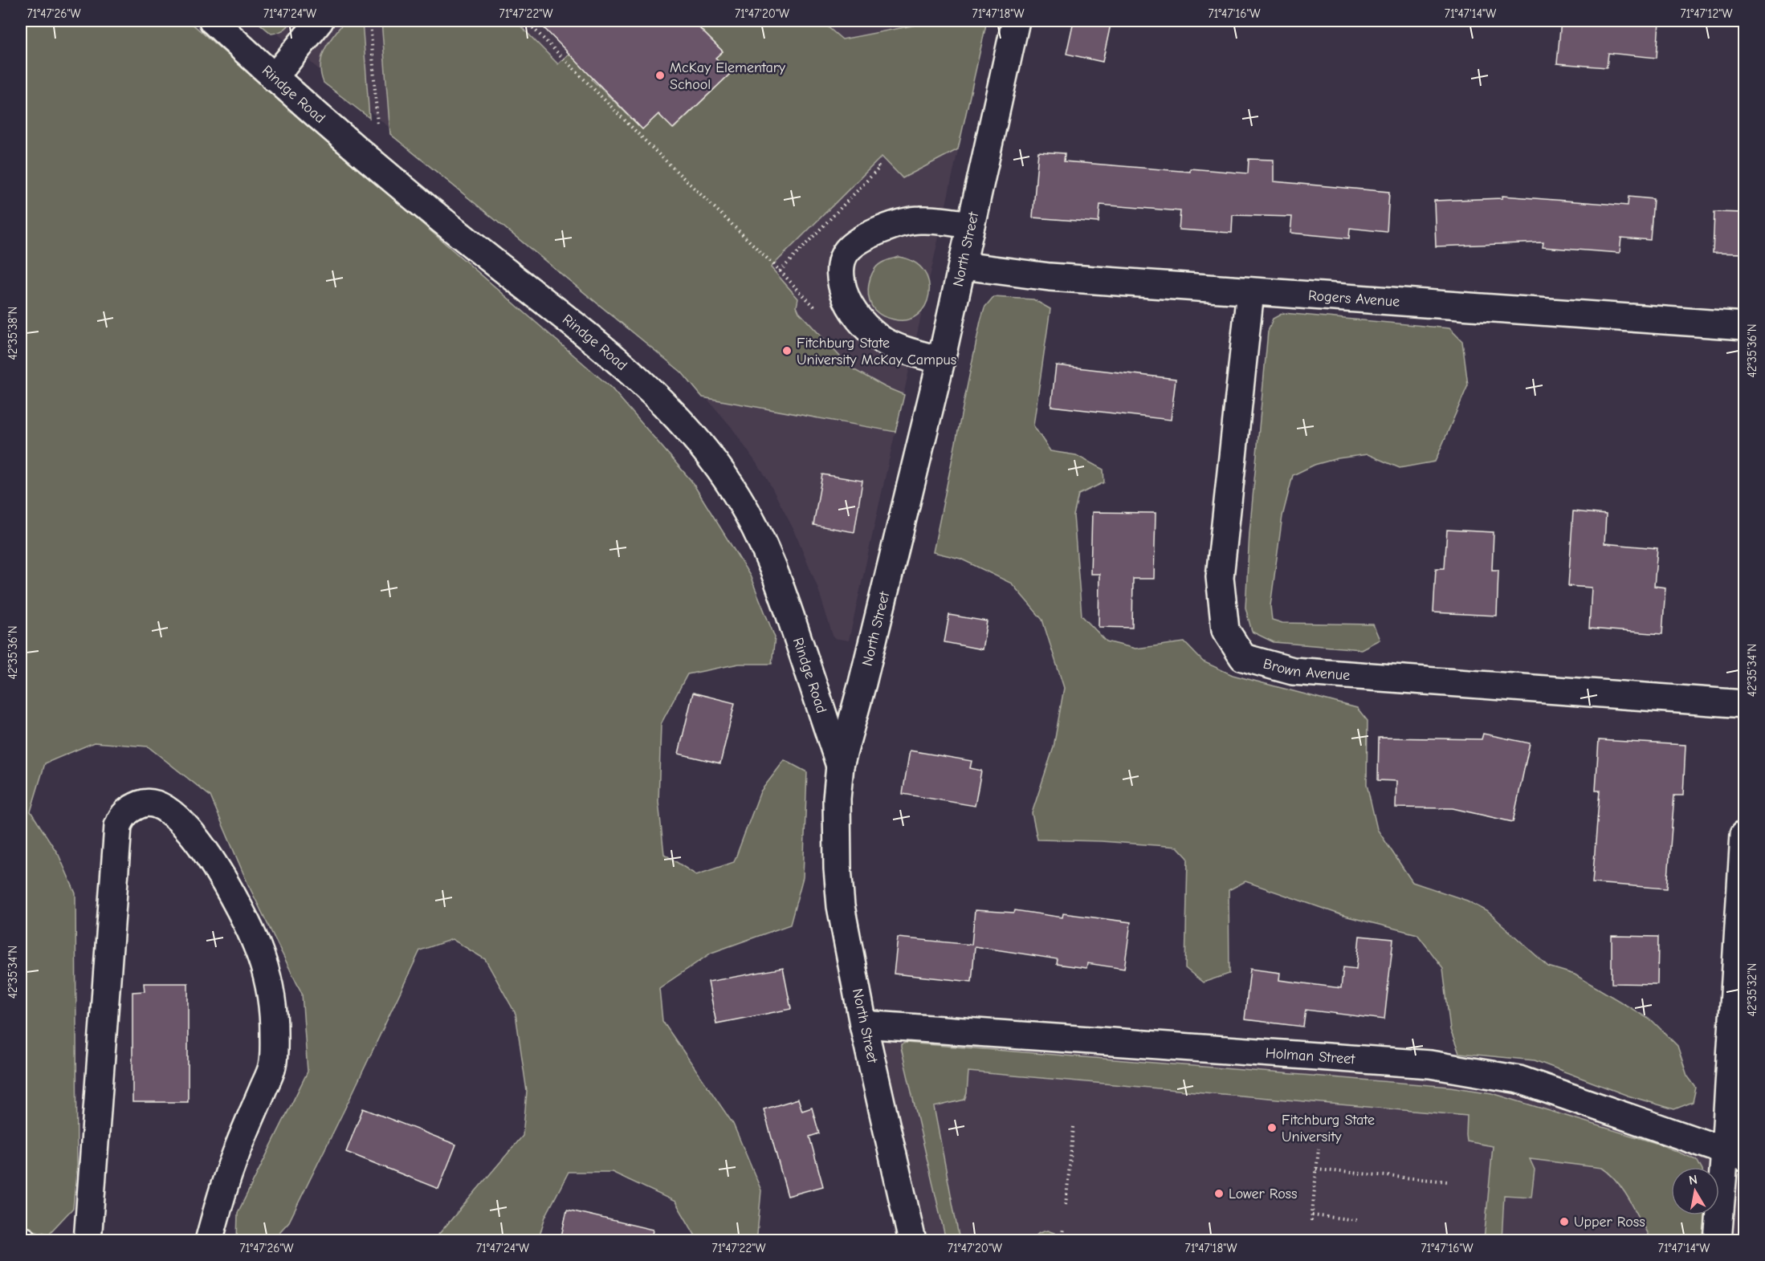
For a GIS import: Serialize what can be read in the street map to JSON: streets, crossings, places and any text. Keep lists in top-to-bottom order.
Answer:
{
  "streets": {
    "street": [
      "Rindge Road",
      "North Street",
      "Rogers Avenue",
      "Brown Avenue",
      "Holman Street"
    ]
  },
  "crossings": [
    ["Rindge Road", "North Street"],
    ["North Street", "Rogers Avenue"],
    ["North Street", "Holman Street"],
    ["Rogers Avenue", "Brown Avenue"]
  ],
  "places": [
    "McKay Elementary School",
    "Fitchburg State University McKay Campus",
    "Fitchburg State University",
    "Lower Ross",
    "Upper Ross"
  ],
  "north": "top",
  "coordinates": [
    "71°47'26\"W",
    "71°47'24\"W",
    "71°47'22\"W",
    "71°47'20\"W",
    "71°47'18\"W",
    "71°47'16\"W",
    "71°47'14\"W",
    "71°47'12\"W",
    "42°35'38\"N",
    "42°35'36\"N",
    "42°35'34\"N",
    "42°35'32\"N"
  ]
}
